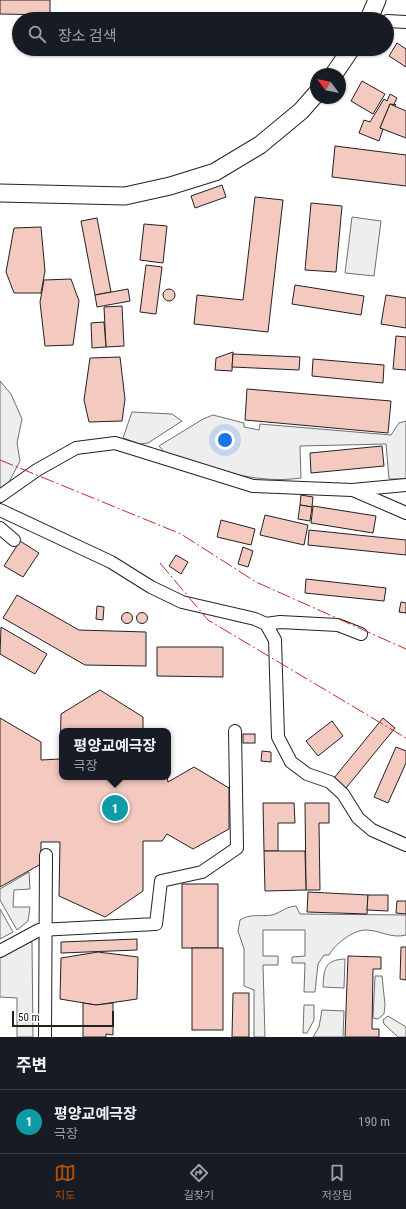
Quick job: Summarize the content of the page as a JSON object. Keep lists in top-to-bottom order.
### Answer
{
  "scale_bar": "50 m",
  "north": "top left",
  "page": {
    "search": "장소 검색",
    "popup": ["평양교예극장", "극장"],
    "pins": "1",
    "scale": "50 m",
    "heading": "주변",
    "list": [
      {
        "mark": "1",
        "name": "평양교예극장",
        "note": "극장",
        "value": "190 m"
      }
    ],
    "nav": ["지도", "길찾기", "저장됨"]
  }
}
